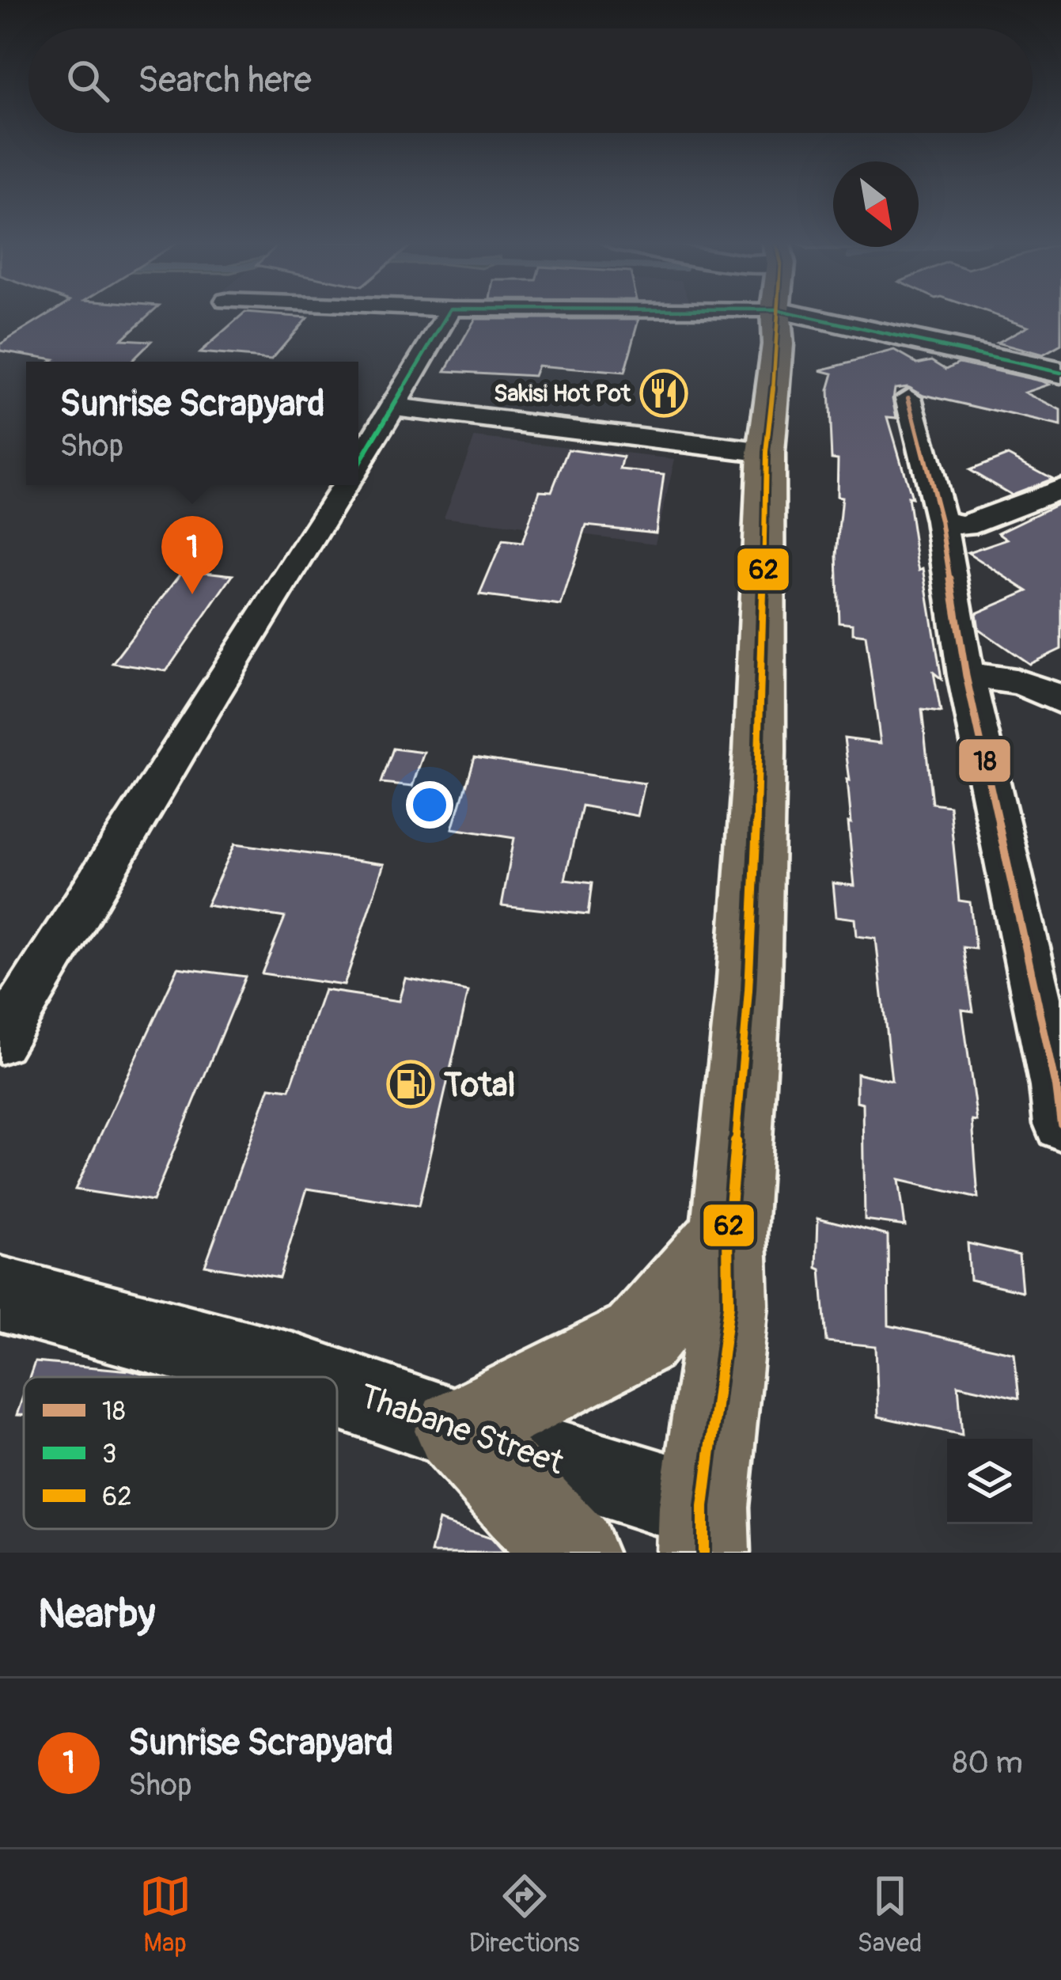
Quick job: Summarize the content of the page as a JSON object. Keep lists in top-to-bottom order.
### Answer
{
  "streets": {
    "street": ["Thabane Street"]
  },
  "places": {
    "restaurant": ["Sakisi Hot Pot"],
    "fuel station": ["Total"]
  },
  "lines": ["transit line 3", "transit line 62", "transit line 18"],
  "legend": ["18", "3", "62"],
  "north": "bottom right",
  "page": {
    "search": "Search here",
    "popup": ["Sunrise Scrapyard", "Shop"],
    "pins": "1",
    "heading": "Nearby",
    "list": [
      {
        "mark": "1",
        "name": "Sunrise Scrapyard",
        "note": "Shop",
        "value": "80 m"
      }
    ],
    "nav": ["Map", "Directions", "Saved"]
  }
}
